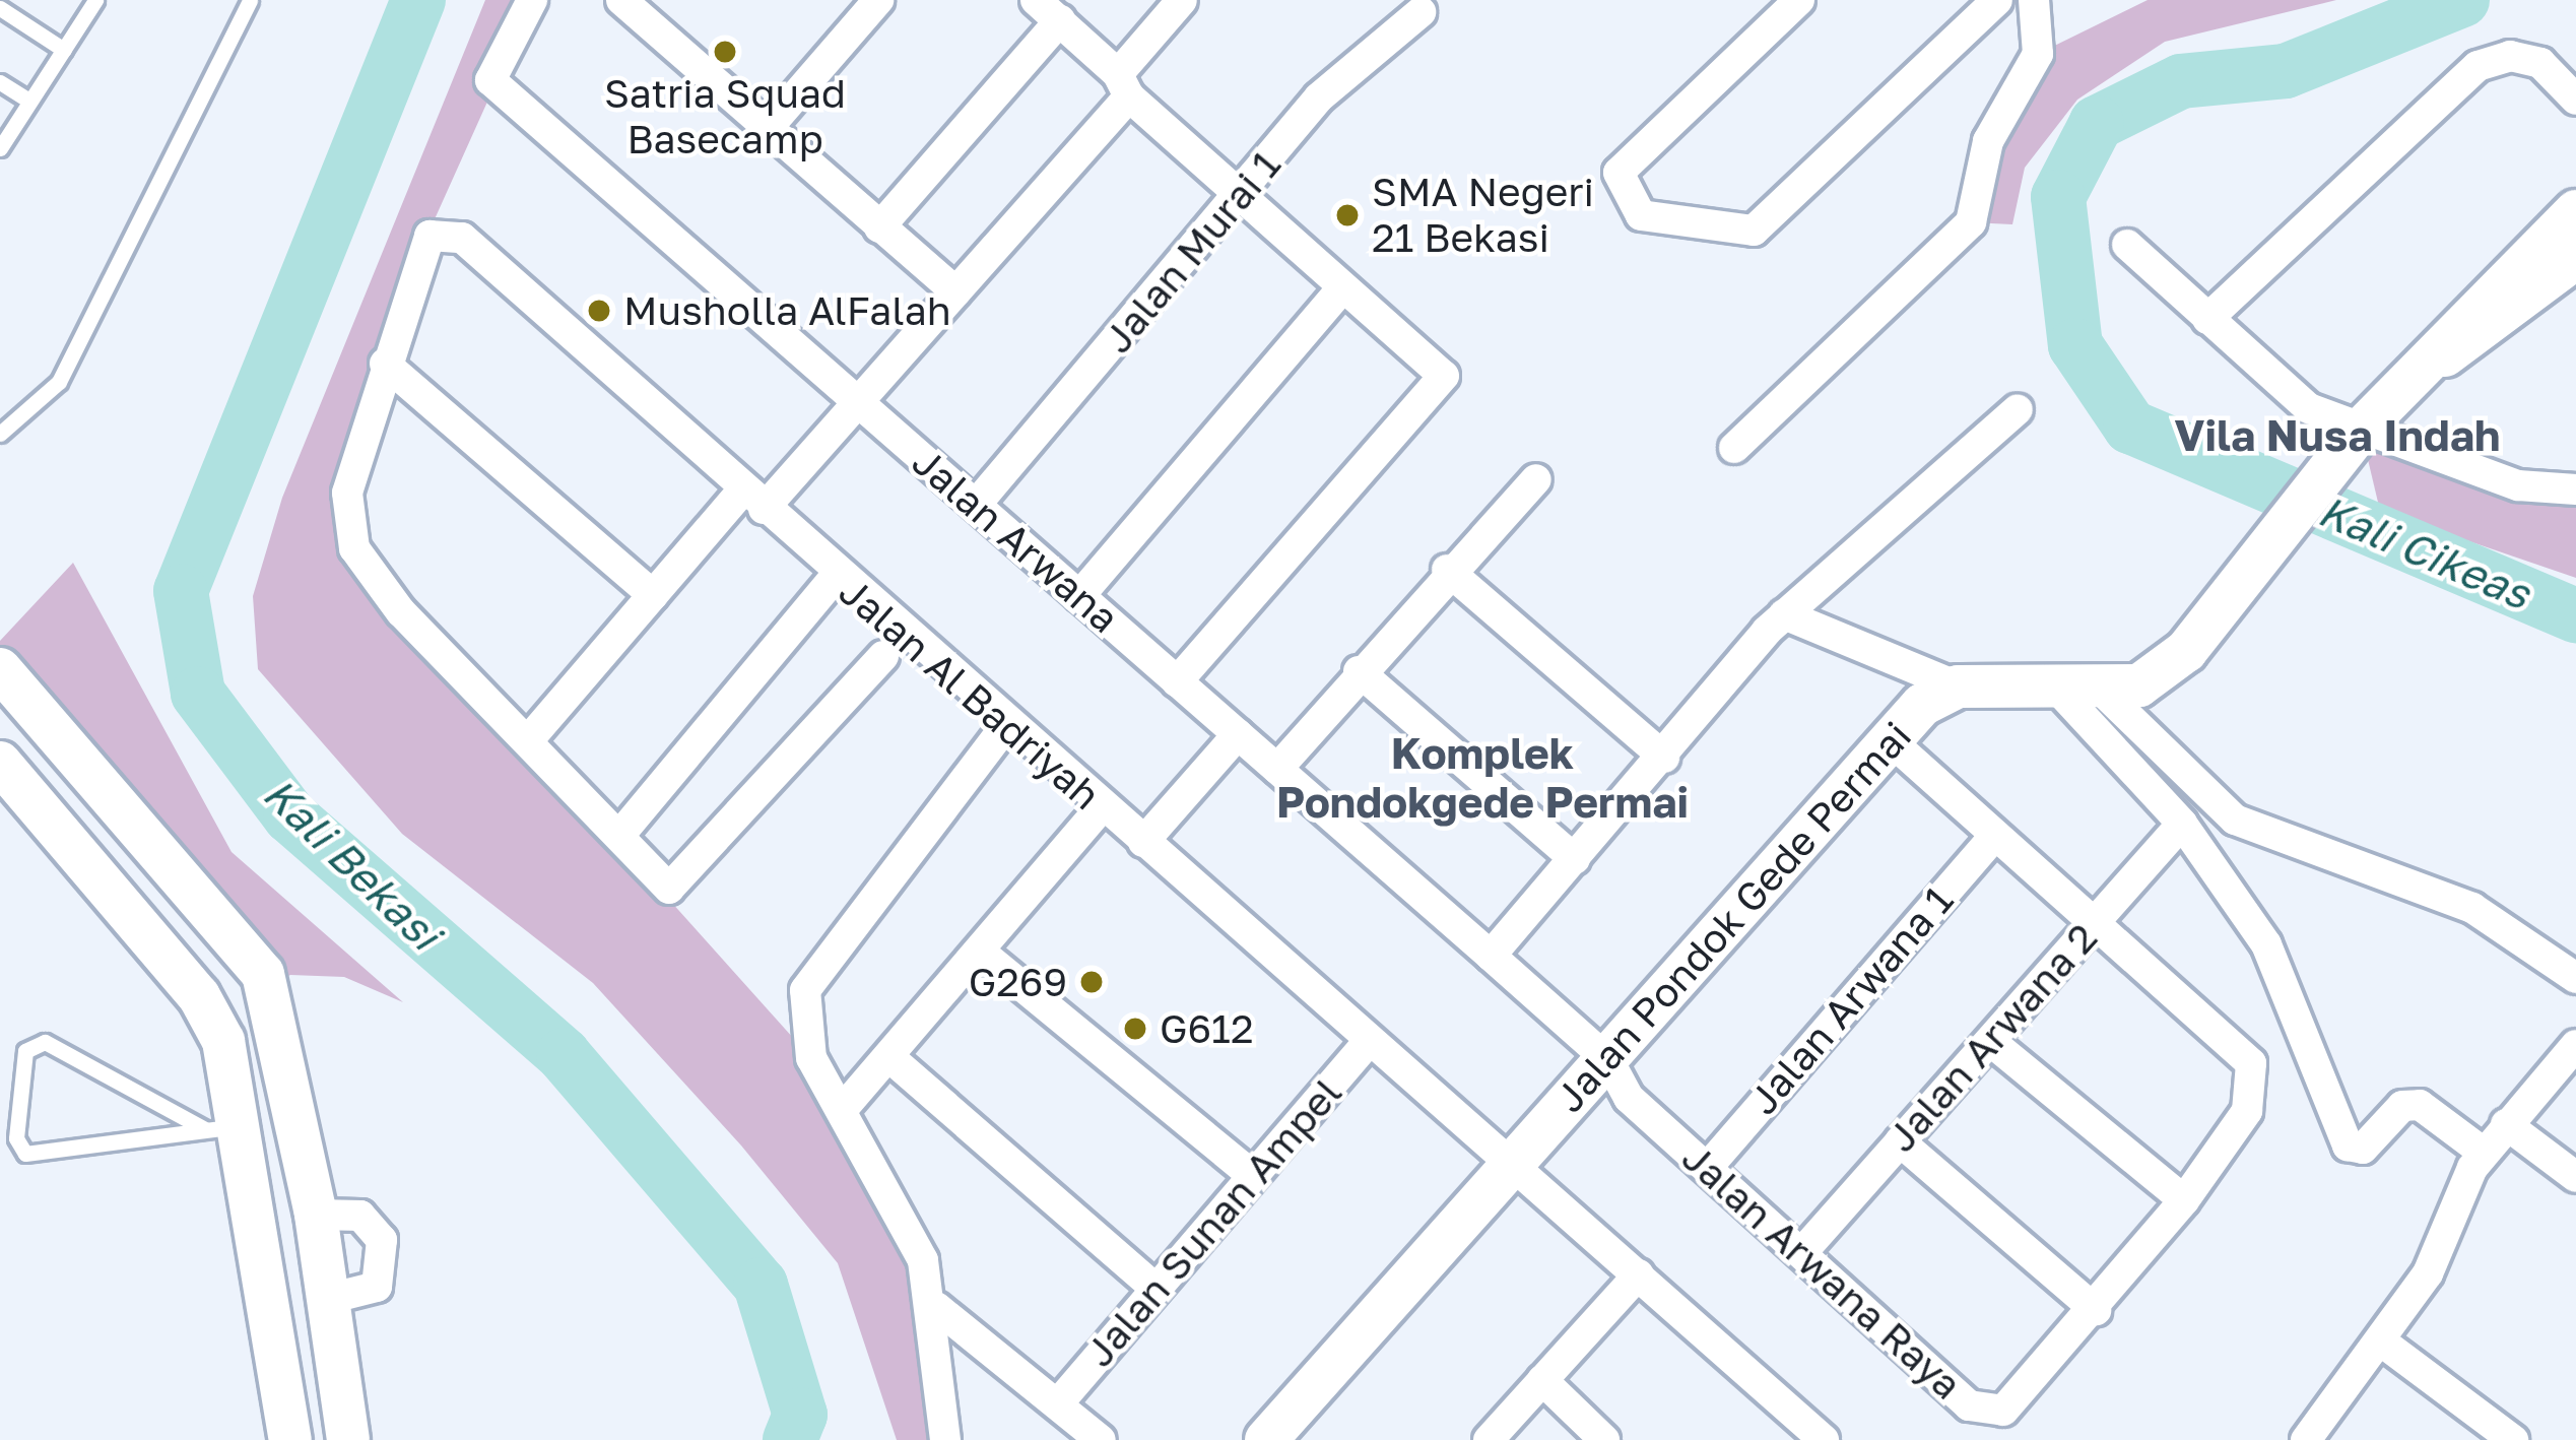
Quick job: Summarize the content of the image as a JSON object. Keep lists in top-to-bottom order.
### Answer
{
  "streets": {
    "street": [
      "Jalan Murai 1",
      "Jalan Arwana",
      "Jalan Al Badriyah",
      "Jalan Pondok Gede Permai",
      "Jalan Arwana 1",
      "Jalan Arwana 2",
      "Jalan Sunan Ampel",
      "Jalan Arwana Raya"
    ]
  },
  "crossings": [
    ["Jalan Murai 1", "Jalan Arwana"],
    ["Jalan Arwana", "Jalan Pondok Gede Permai"],
    ["Jalan Arwana", "Jalan Arwana Raya"],
    ["Jalan Al Badriyah", "Jalan Pondok Gede Permai"],
    ["Jalan Al Badriyah", "Jalan Sunan Ampel"],
    ["Jalan Pondok Gede Permai", "Jalan Arwana Raya"],
    ["Jalan Arwana 1", "Jalan Arwana Raya"],
    ["Jalan Arwana 2", "Jalan Arwana Raya"]
  ],
  "districts": ["Vila Nusa Indah", "Komplek Pondokgede Permai"],
  "water": ["Kali Cikeas", "Kali Bekasi"],
  "places": [
    "Satria Squad Basecamp",
    "SMA Negeri 21 Bekasi",
    "Musholla AlFalah",
    "G269",
    "G612"
  ]
}
